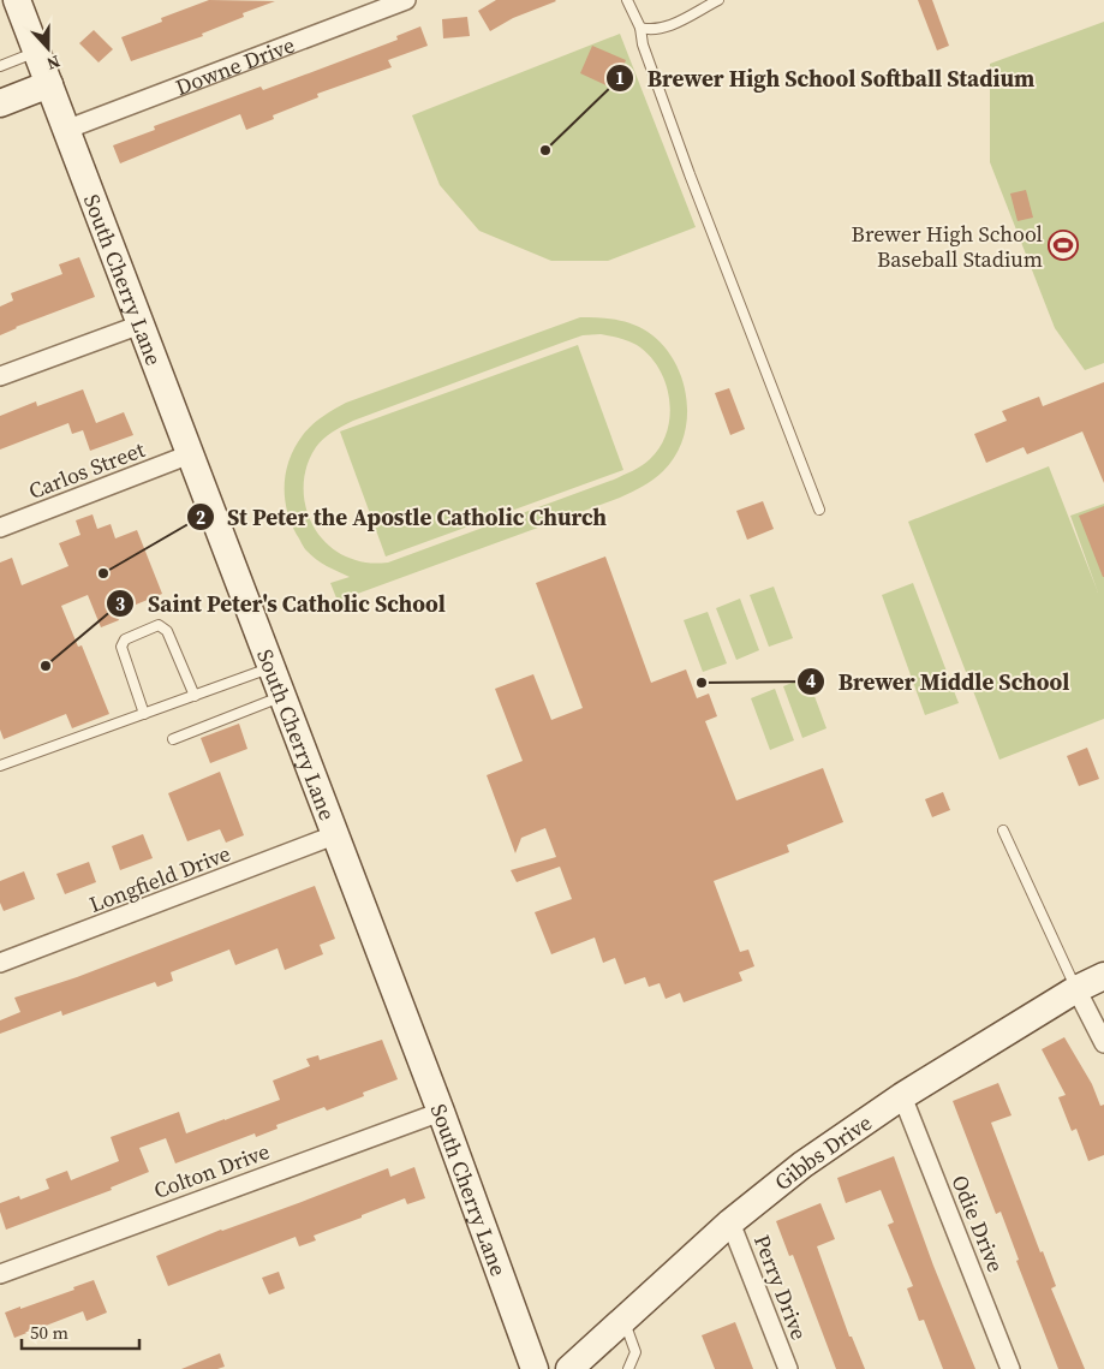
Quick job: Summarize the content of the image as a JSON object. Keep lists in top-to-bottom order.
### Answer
{
  "streets": {
    "street": [
      "Downe Drive",
      "South Cherry Lane",
      "Carlos Street",
      "Longfield Drive",
      "Gibbs Drive",
      "Colton Drive",
      "Odie Drive",
      "Perry Drive"
    ]
  },
  "crossings": [
    ["Downe Drive", "South Cherry Lane"],
    ["South Cherry Lane", "Carlos Street"],
    ["South Cherry Lane", "Longfield Drive"],
    ["South Cherry Lane", "Colton Drive"],
    ["Gibbs Drive", "Odie Drive"],
    ["Gibbs Drive", "Perry Drive"]
  ],
  "places": {
    "other": [
      "Brewer High School Softball Stadium",
      "St Peter the Apostle Catholic Church",
      "Saint Peter's Catholic School",
      "Brewer Middle School"
    ],
    "sports": ["Brewer High School Baseball Stadium"]
  },
  "scale_bar": "50 m",
  "north": "bottom"
}
